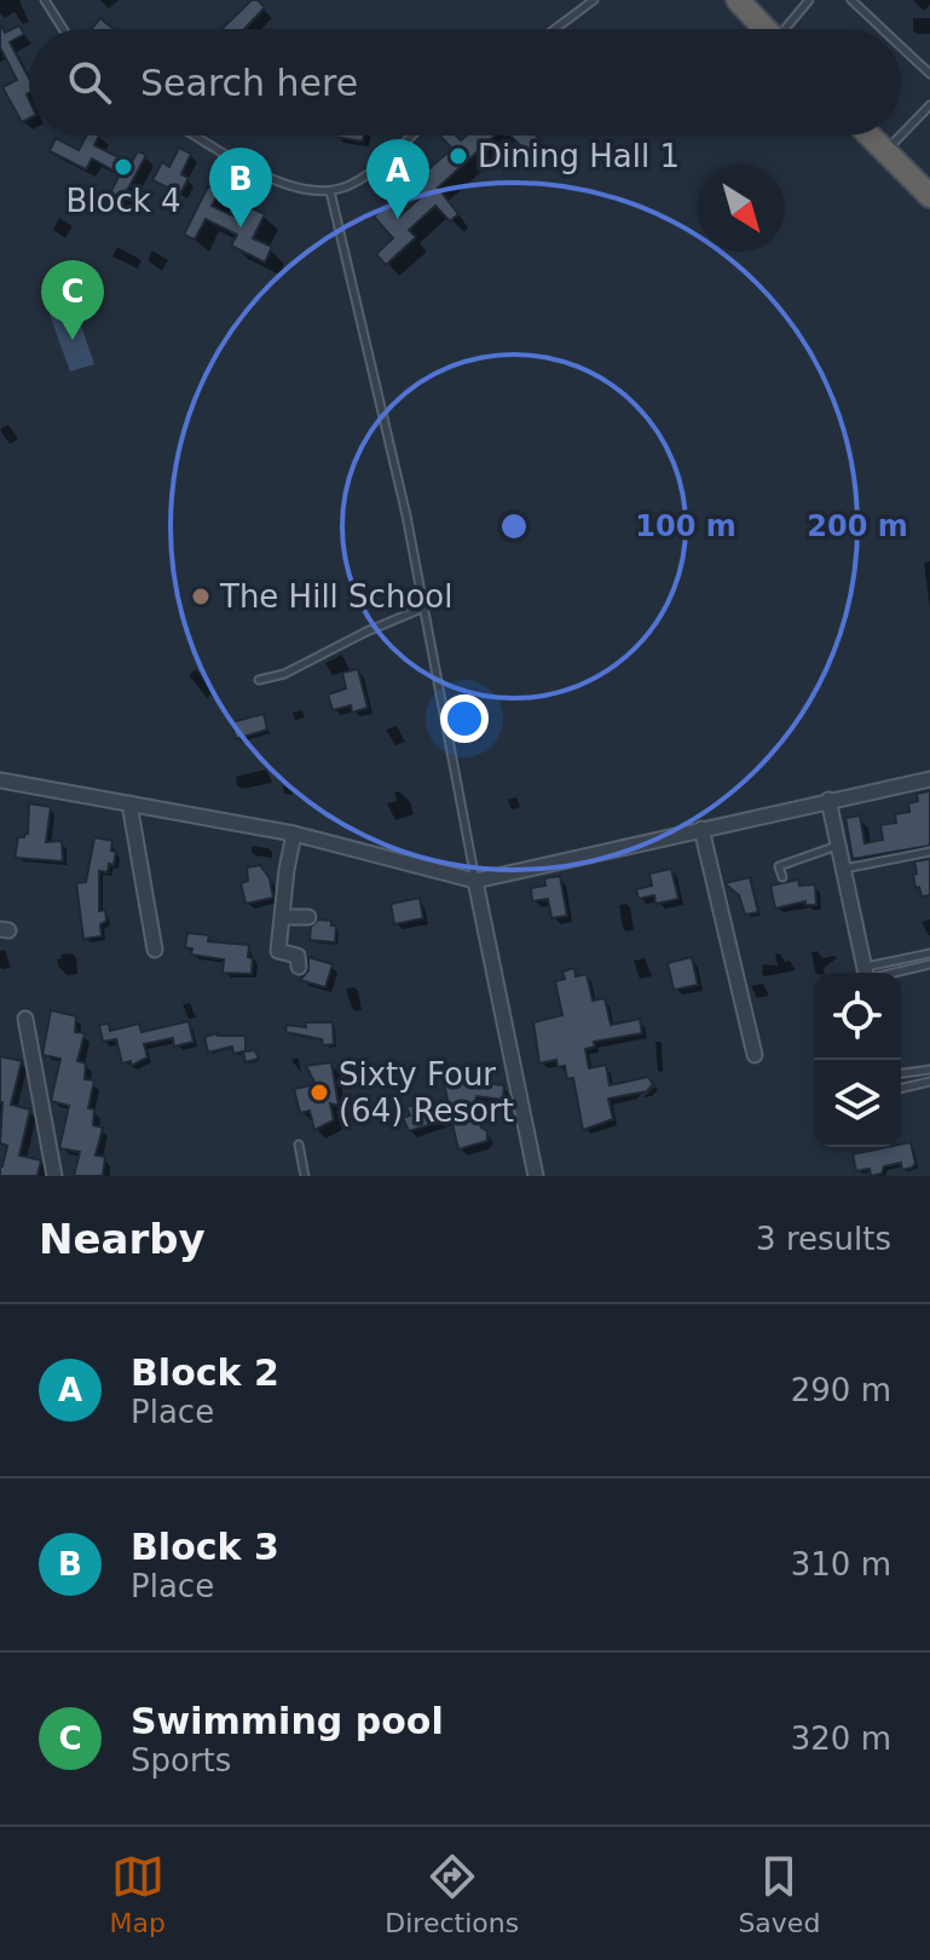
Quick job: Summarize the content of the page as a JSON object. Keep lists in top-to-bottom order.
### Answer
{
  "places": [
    "Dining Hall 1",
    "Block 4",
    "The Hill School",
    "Sixty Four (64) Resort"
  ],
  "north": "bottom right",
  "page": {
    "search": "Search here",
    "pins": ["A", "B", "C"],
    "heading": ["Nearby", "3 results"],
    "list": [
      {
        "mark": "A",
        "name": "Block 2",
        "note": "Place",
        "value": "290 m"
      },
      {
        "mark": "B",
        "name": "Block 3",
        "note": "Place",
        "value": "310 m"
      },
      {
        "mark": "C",
        "name": "Swimming pool",
        "note": "Sports",
        "value": "320 m"
      }
    ],
    "nav": ["Map", "Directions", "Saved"]
  },
  "rings": ["100 m", "200 m"]
}
